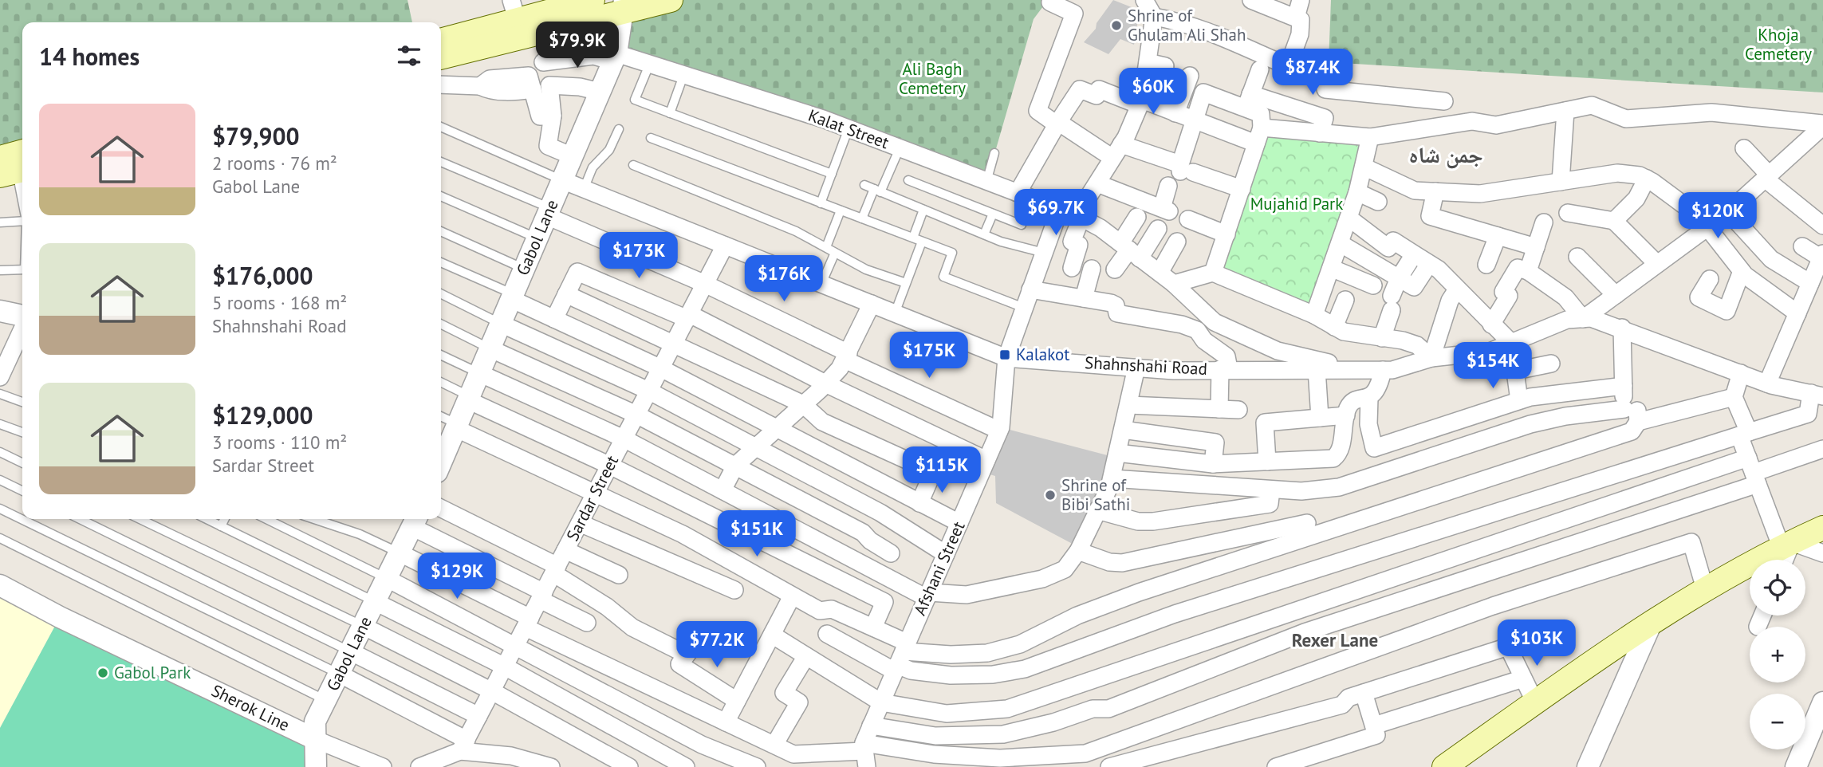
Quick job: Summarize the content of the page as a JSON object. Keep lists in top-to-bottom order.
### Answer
{
  "streets": {
    "street": [
      "Kalat Street",
      "Gabol Lane",
      "Shahnshahi Road",
      "Sardar Street",
      "Afshani Street",
      "Sherok Line"
    ]
  },
  "crossings": [
    ["Kalat Street", "Gabol Lane"],
    ["Kalat Street", "Shahnshahi Road"],
    ["Kalat Street", "Afshani Street"],
    ["Gabol Lane", "Shahnshahi Road"],
    ["Gabol Lane", "Sherok Line"],
    ["Shahnshahi Road", "Sardar Street"],
    ["Shahnshahi Road", "Afshani Street"]
  ],
  "districts": ["جمن شاہ", "Rexer Lane"],
  "parks": ["Khoja Cemetery", "Ali Bagh Cemetery", "Mujahid Park"],
  "places": {
    "other": ["Shrine of Ghulam Ali Shah", "Shrine of Bibi Sathi", "Gabol Park"],
    "transit": ["Kalakot"]
  },
  "page": {
    "price": [
      "$79.9K",
      "$87.4K",
      "$60K",
      "$69.7K",
      "$120K",
      "$173K",
      "$176K",
      "$175K",
      "$154K",
      "$115K",
      "$151K",
      "$129K",
      "$103K",
      "$77.2K"
    ],
    "heading": "14 homes",
    "list": [
      {
        "name": "$79,900",
        "note": "2 rooms · 76 m² · Gabol Lane"
      },
      {
        "name": "$176,000",
        "note": "5 rooms · 168 m² · Shahnshahi Road"
      },
      {
        "name": "$129,000",
        "note": "3 rooms · 110 m² · Sardar Street"
      }
    ],
    "map_buttons": ["+", "−"]
  }
}
